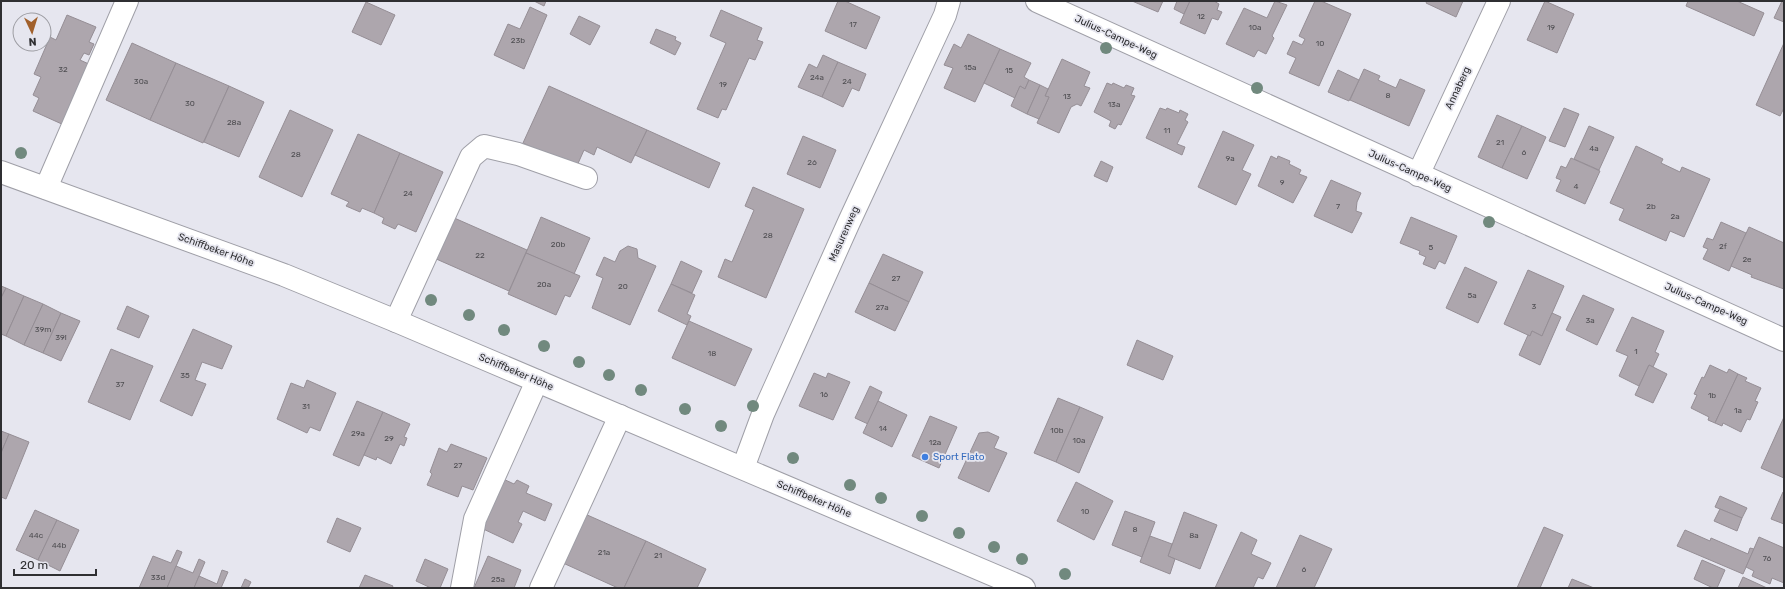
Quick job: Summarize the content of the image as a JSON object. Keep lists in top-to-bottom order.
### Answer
{
  "streets": {
    "street": [
      "Julius-Campe-Weg",
      "Annaberg",
      "Masurenweg",
      "Schiffbeker Höhe"
    ]
  },
  "crossings": [
    ["Julius-Campe-Weg", "Annaberg"],
    ["Masurenweg", "Schiffbeker Höhe"]
  ],
  "places": ["Sport Flato"],
  "house_numbers": [
    "12",
    "17",
    "10a",
    "19",
    "23b",
    "10",
    "15a",
    "32",
    "15",
    "24a",
    "30a",
    "24",
    "19",
    "8",
    "13",
    "30",
    "13a",
    "28a",
    "11",
    "21",
    "4a",
    "6",
    "28",
    "9a",
    "26",
    "9",
    "4",
    "24",
    "7",
    "2b",
    "2a",
    "28",
    "20b",
    "2f",
    "5",
    "22",
    "2e",
    "27",
    "20a",
    "20",
    "5a",
    "3",
    "27a",
    "3a",
    "39m",
    "39l",
    "1",
    "18",
    "35",
    "37",
    "16",
    "1b",
    "31",
    "1a",
    "14",
    "10b",
    "29a",
    "29",
    "10a",
    "12a",
    "27",
    "10",
    "8",
    "44c",
    "8a",
    "44b",
    "21a",
    "21",
    "76",
    "6",
    "33d",
    "25a"
  ],
  "scale_bar": "20 m",
  "north": "bottom"
}
